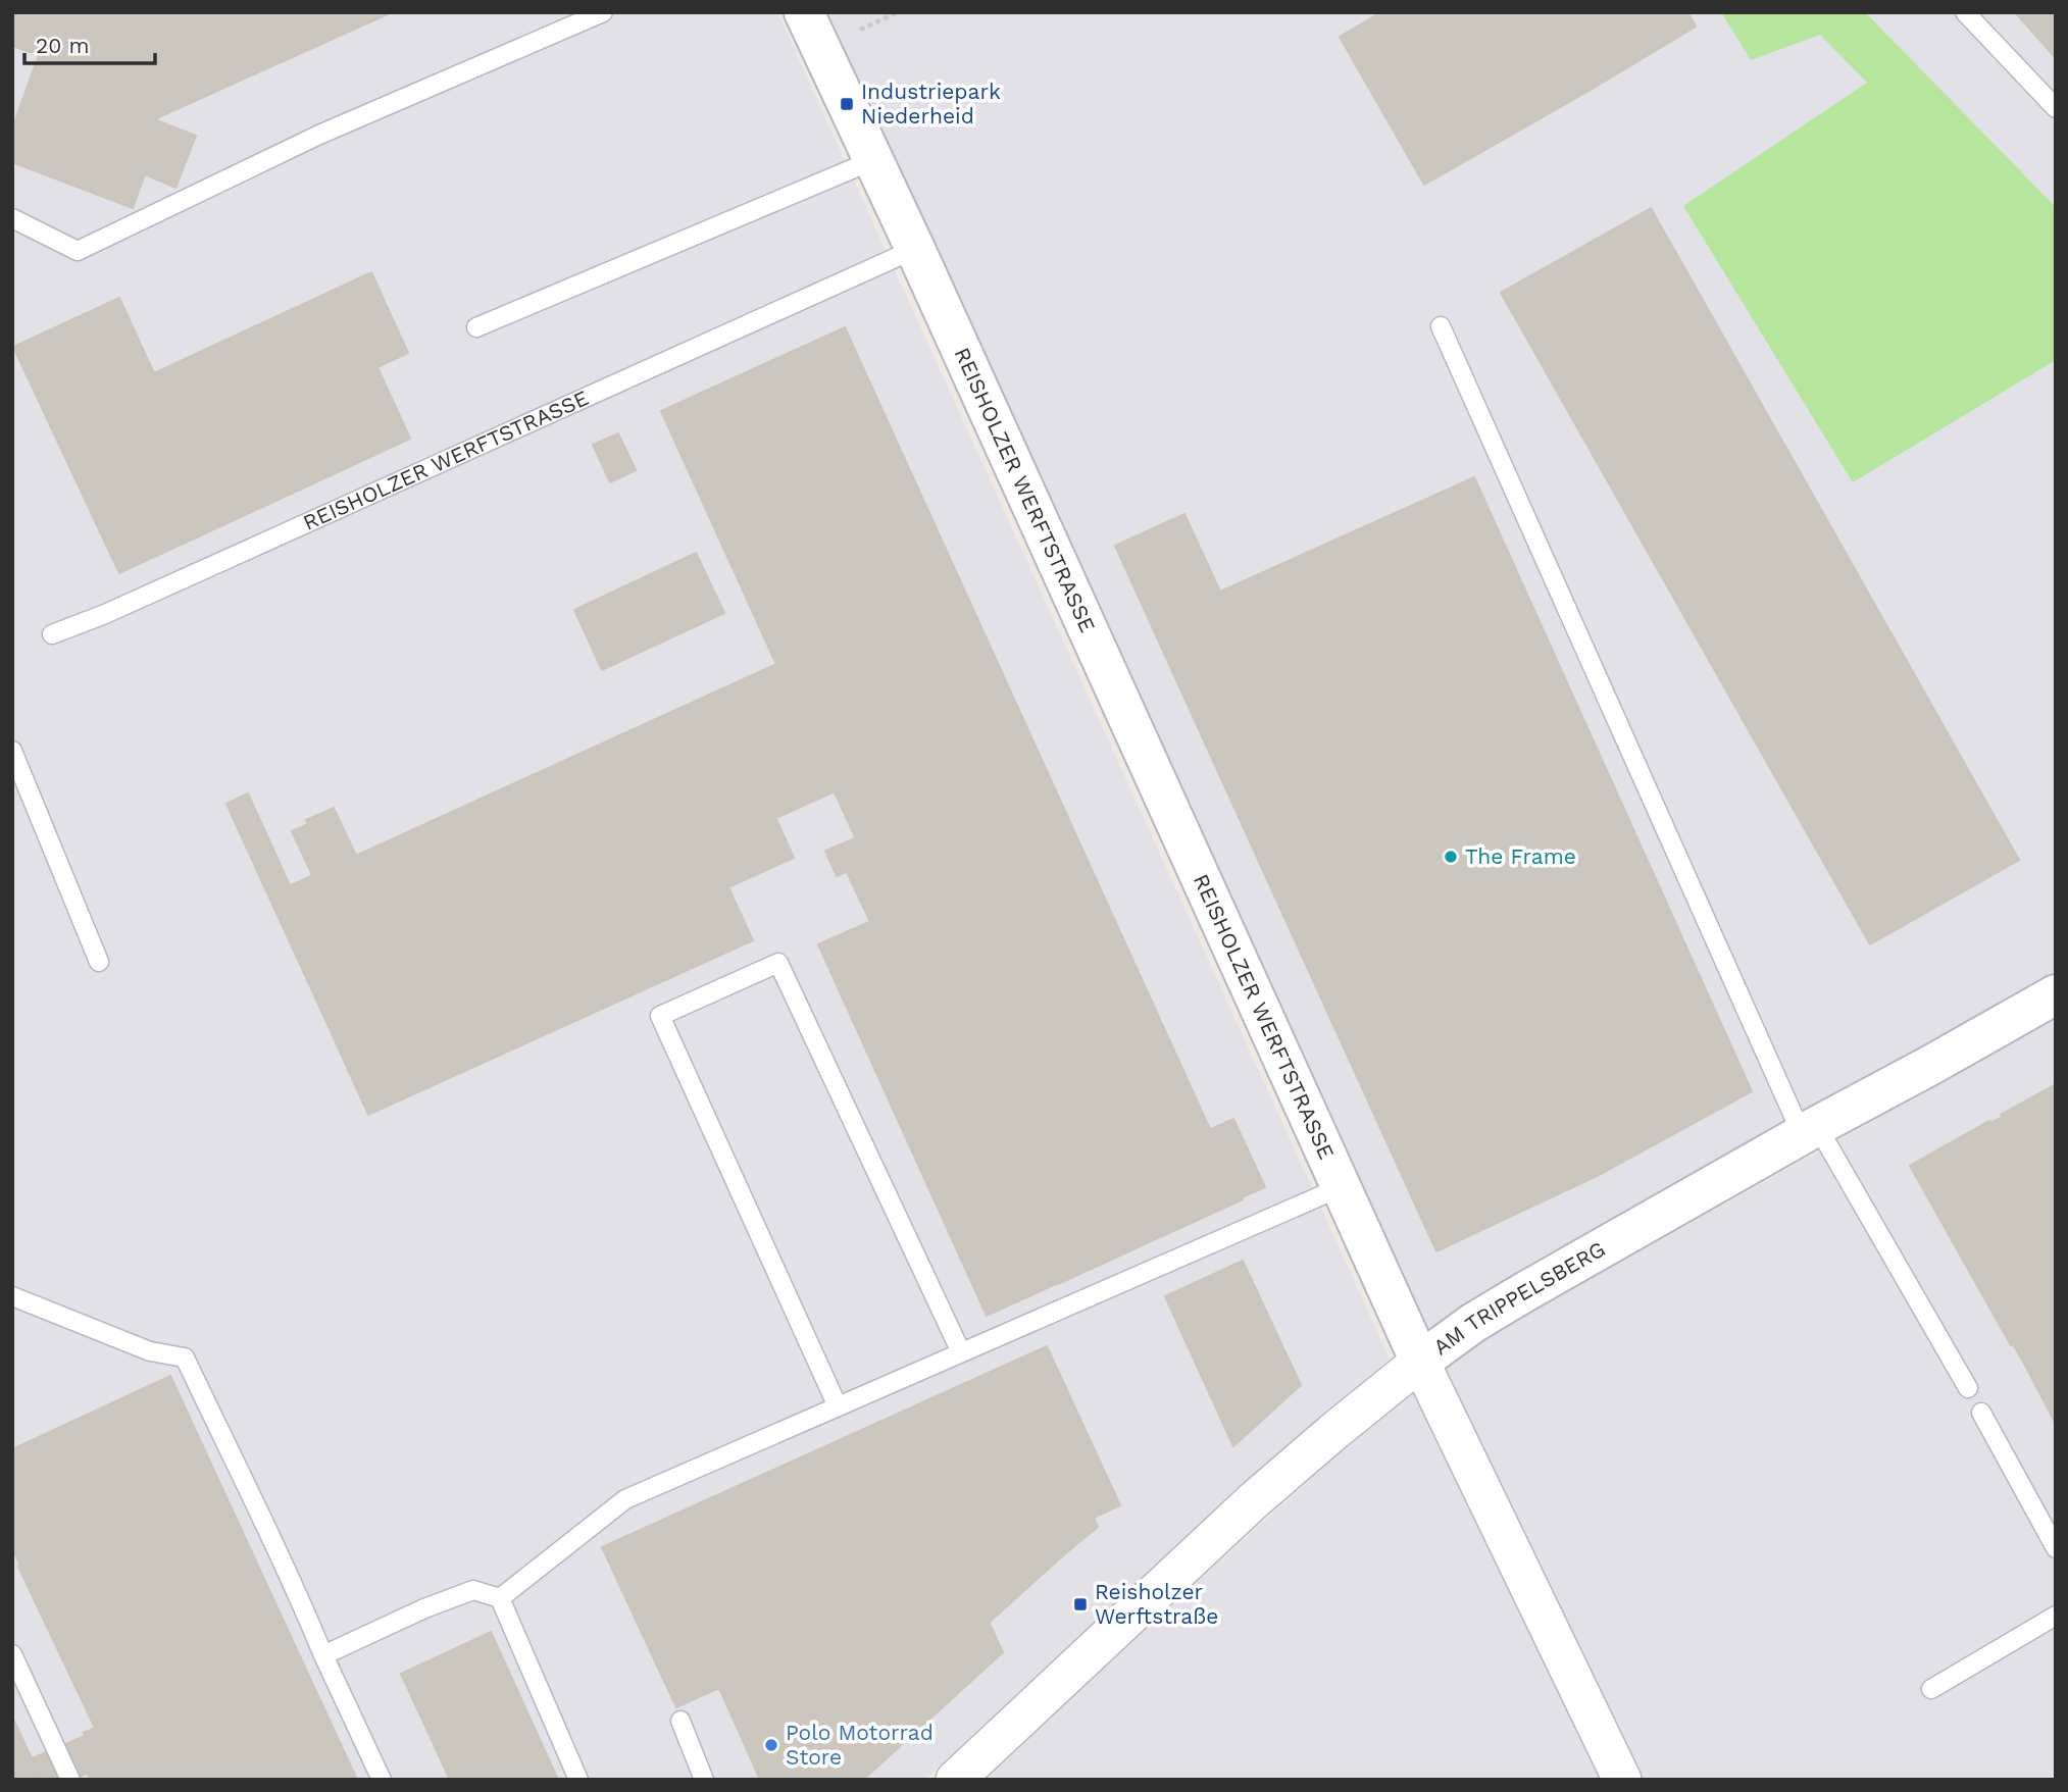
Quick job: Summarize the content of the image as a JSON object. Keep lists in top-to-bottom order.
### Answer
{
  "streets": {
    "street": ["REISHOLZER WERFTSTRASSE", "AM TRIPPELSBERG"]
  },
  "crossings": [
    ["REISHOLZER WERFTSTRASSE", "AM TRIPPELSBERG"]
  ],
  "places": {
    "transit": ["Industriepark Niederheid", "Reisholzer Werftstraße"],
    "other": ["The Frame", "Polo Motorrad Store"]
  },
  "scale_bar": "20 m"
}
